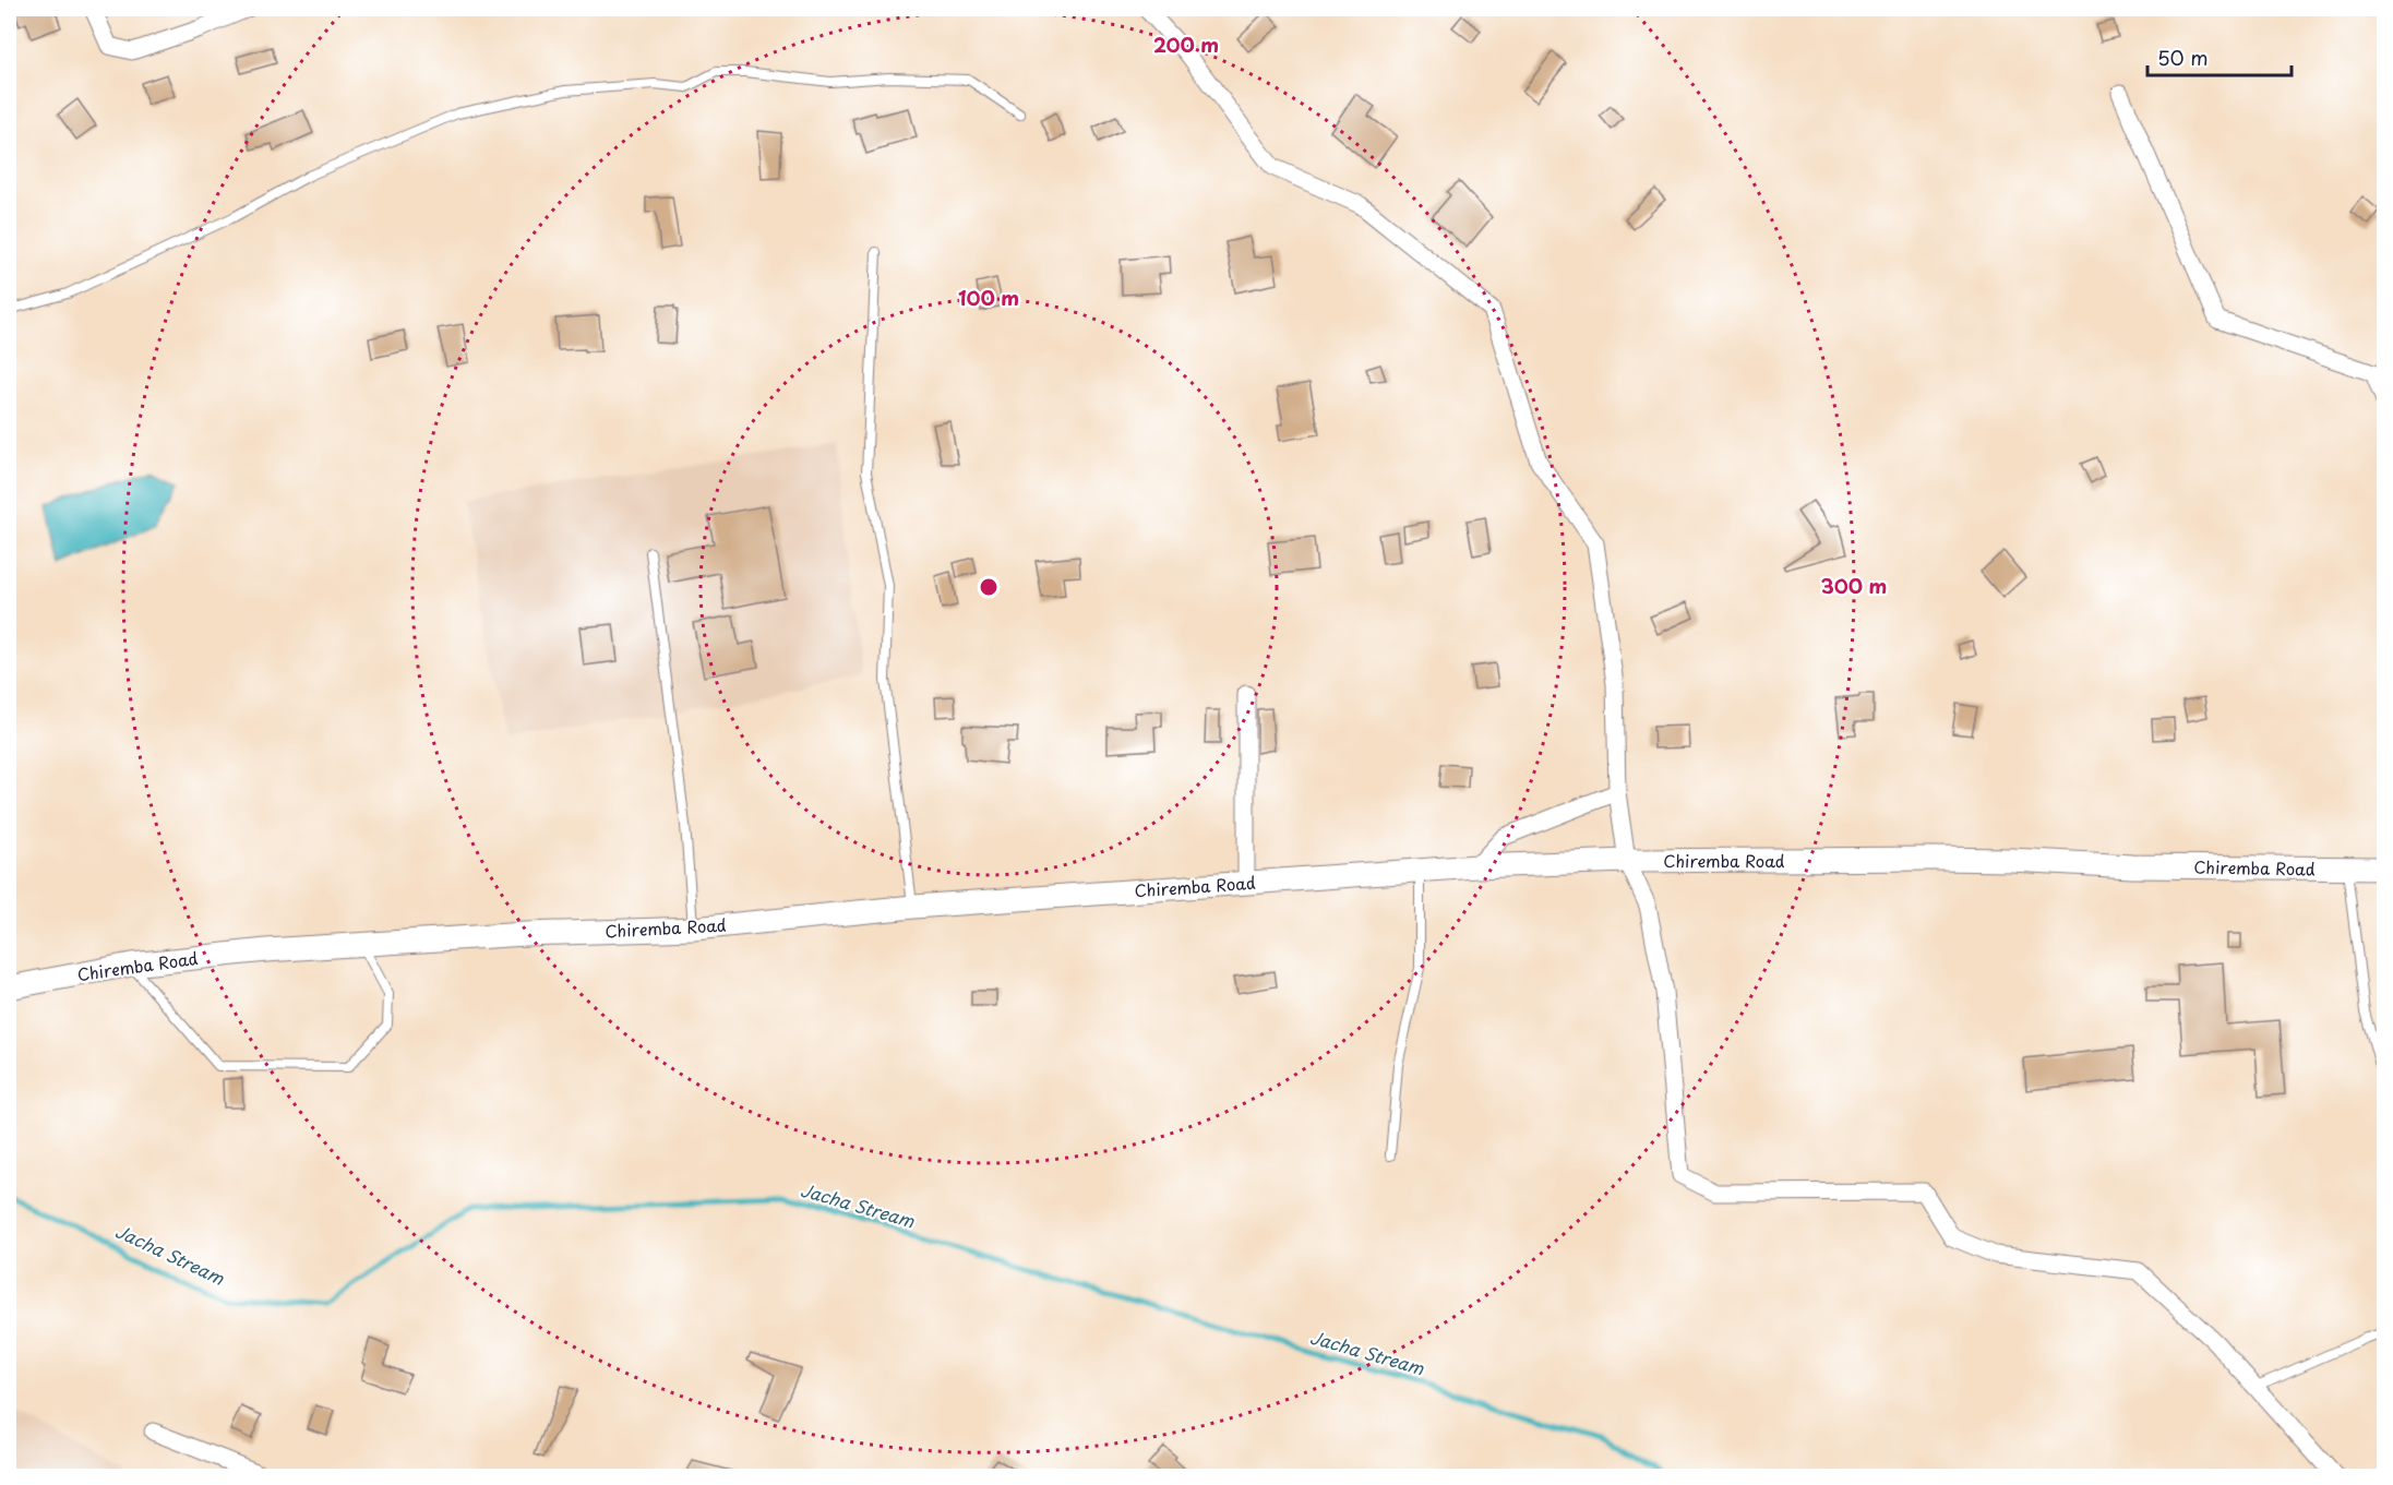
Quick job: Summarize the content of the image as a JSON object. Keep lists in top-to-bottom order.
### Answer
{
  "streets": {
    "main road": ["Chiremba Road"]
  },
  "water": ["Jacha Stream"],
  "scale_bar": "50 m",
  "rings": ["200 m", "100 m", "300 m"]
}
